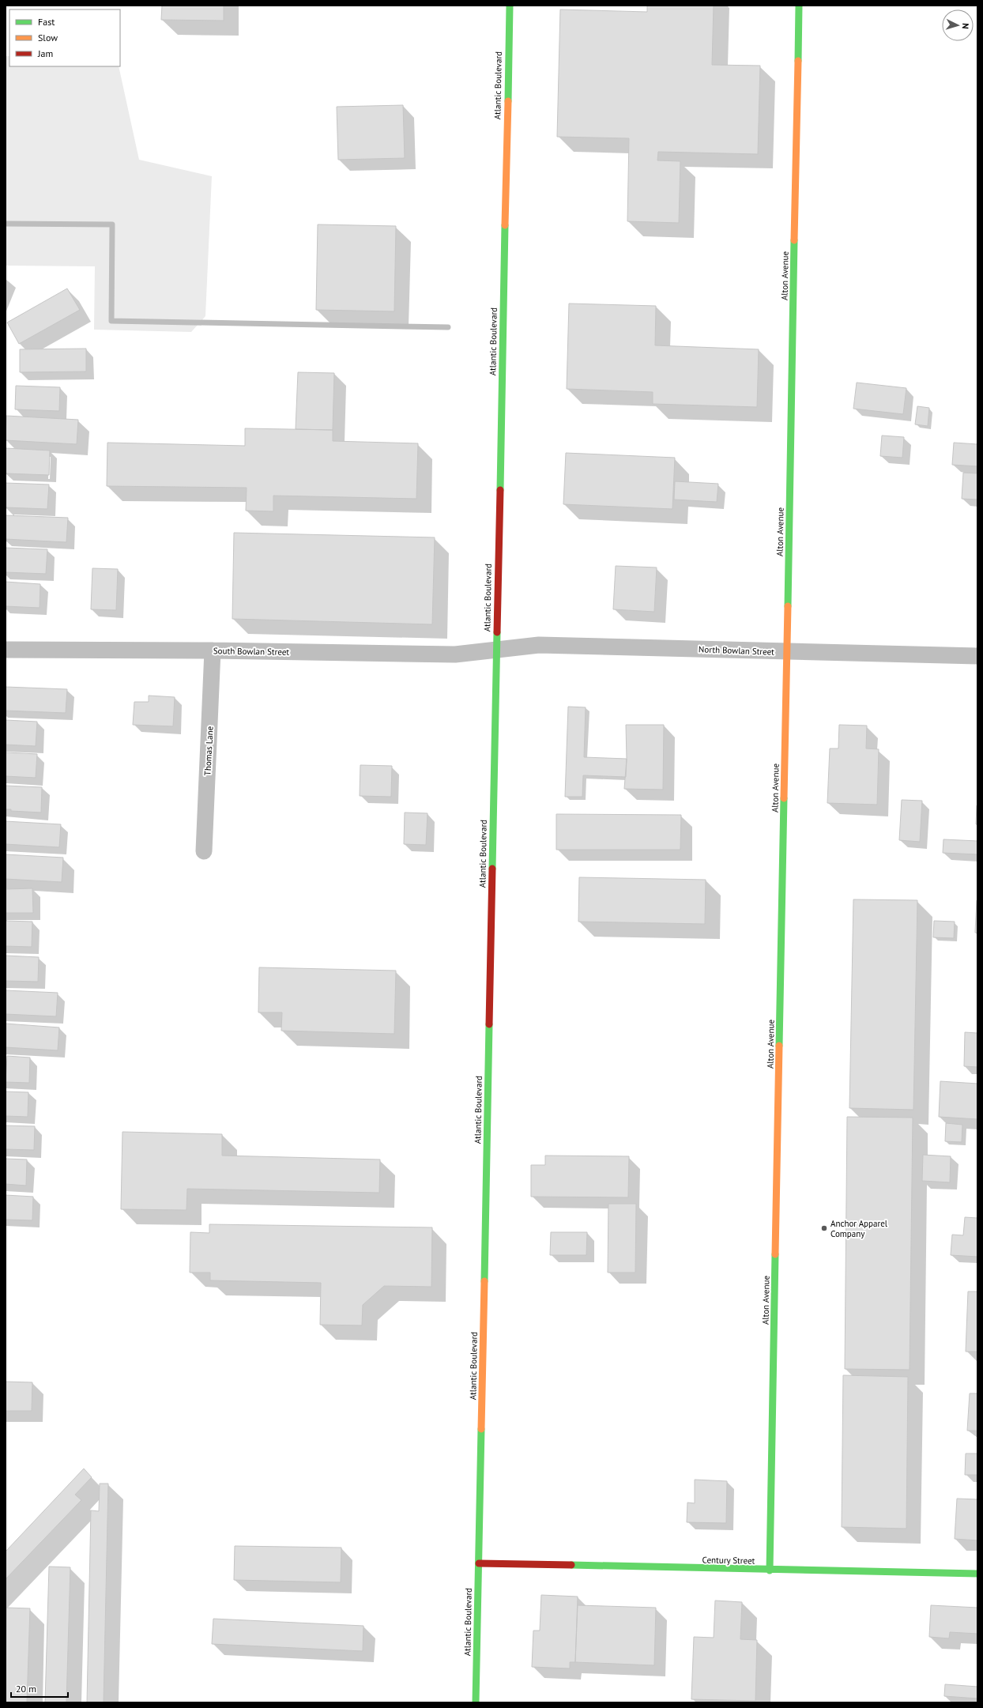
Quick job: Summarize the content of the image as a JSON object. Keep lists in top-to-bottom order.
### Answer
{
  "streets": {
    "street": [
      "Atlantic Boulevard",
      "Alton Avenue",
      "North Bowlan Street",
      "South Bowlan Street",
      "Thomas Lane",
      "Century Street"
    ]
  },
  "crossings": [
    ["Atlantic Boulevard", "North Bowlan Street"],
    ["Atlantic Boulevard", "South Bowlan Street"],
    ["Atlantic Boulevard", "Century Street"],
    ["Alton Avenue", "North Bowlan Street"],
    ["Alton Avenue", "Century Street"],
    ["North Bowlan Street", "South Bowlan Street"],
    ["South Bowlan Street", "Thomas Lane"]
  ],
  "places": ["Anchor Apparel Company"],
  "legend": ["Fast", "Slow", "Jam"],
  "scale_bar": "20 m",
  "north": "right"
}
